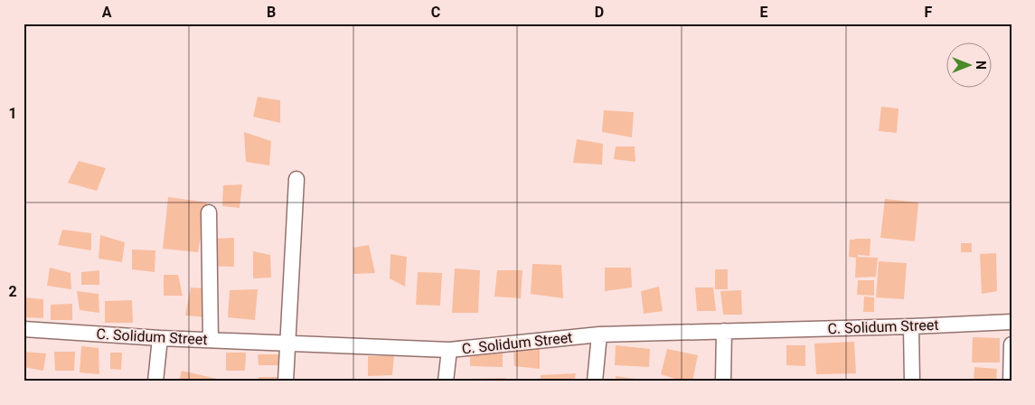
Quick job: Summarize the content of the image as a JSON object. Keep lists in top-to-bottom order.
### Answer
{
  "streets": {
    "street": ["C. Solidum Street"]
  },
  "north": "right",
  "grid": {
    "columns": [
      "A",
      "B",
      "C",
      "D",
      "E",
      "F"
    ],
    "rows": ["1", "2"]
  }
}
